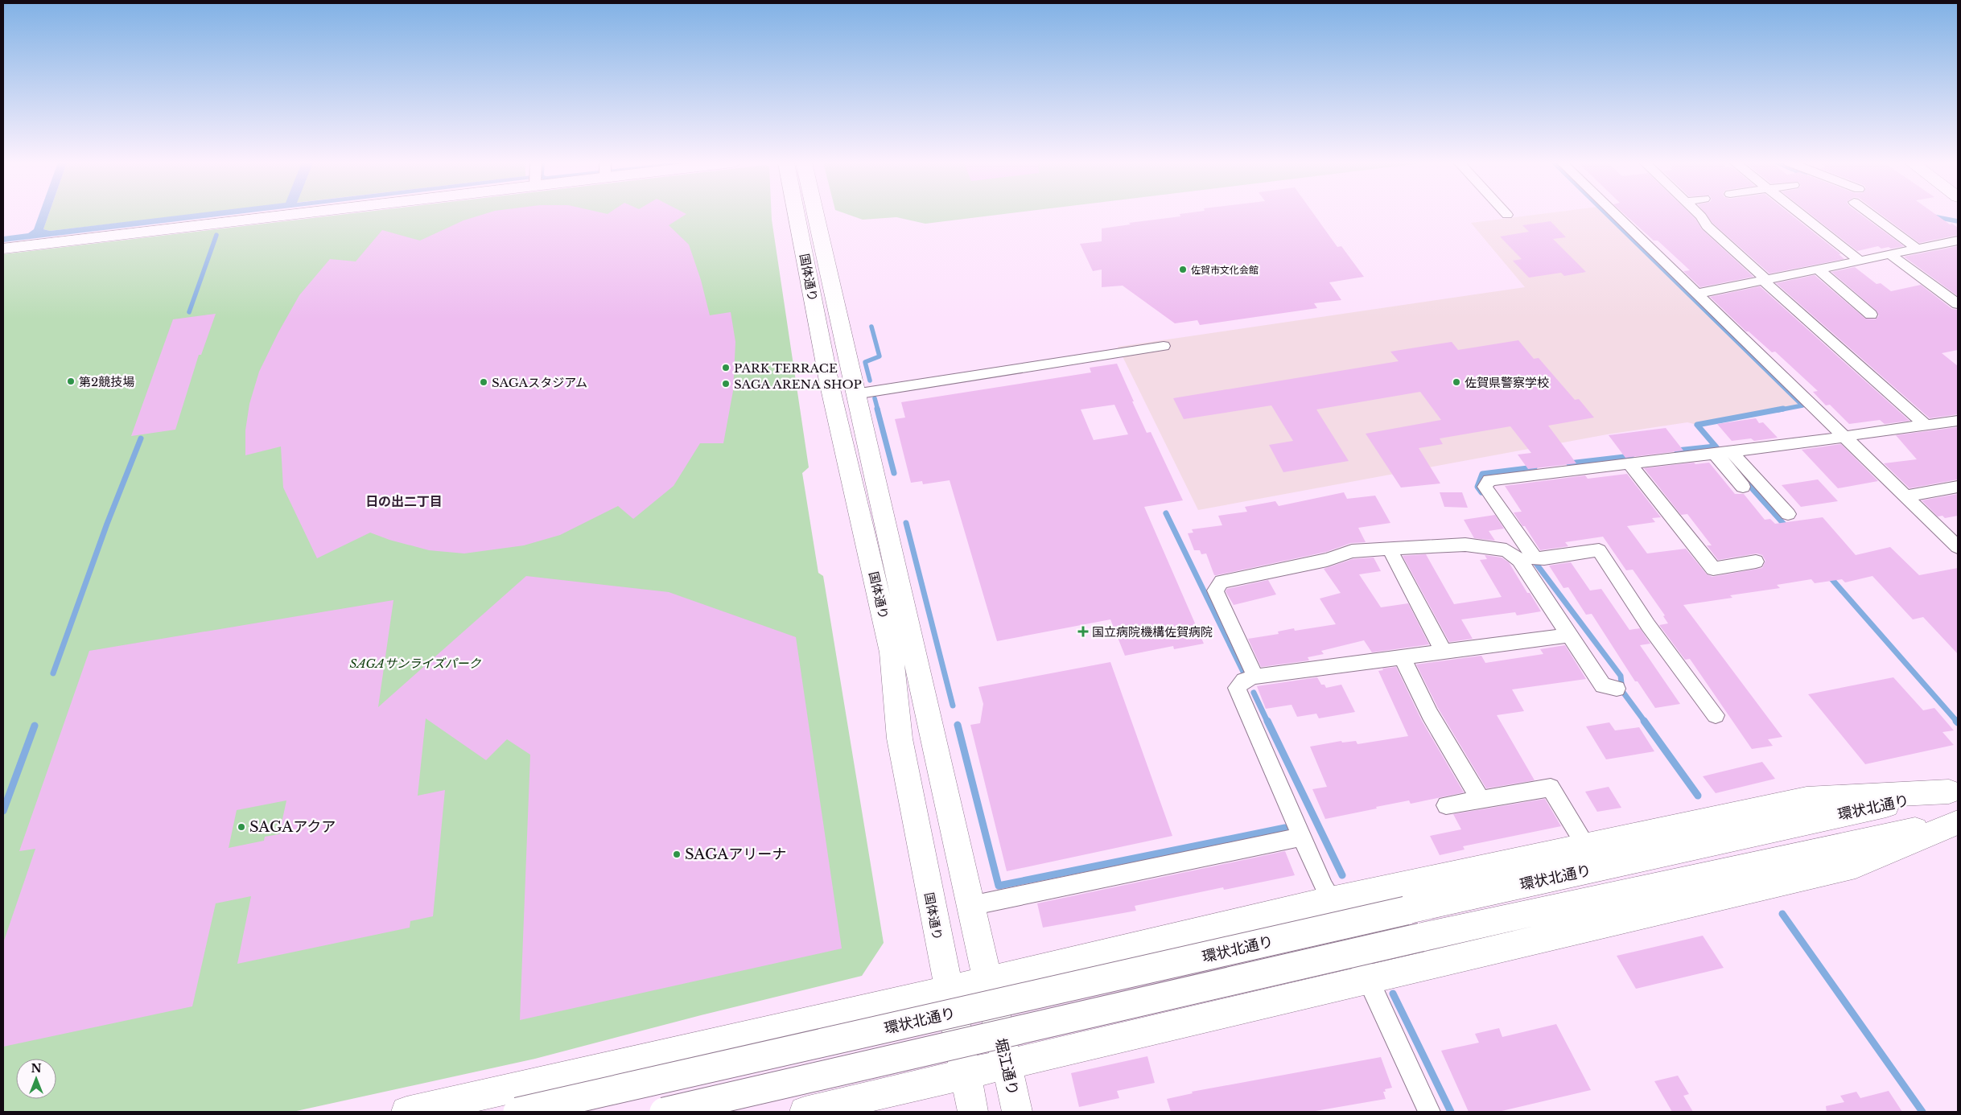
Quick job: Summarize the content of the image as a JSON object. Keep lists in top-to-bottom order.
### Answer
{
  "streets": {
    "main road": ["国体通り", "環状北通り", "堀江通り"]
  },
  "crossings": [
    ["国体通り", "堀江通り"]
  ],
  "districts": ["日の出二丁目"],
  "parks": ["SAGAサンライズパーク"],
  "places": {
    "other": [
      "佐賀市文化会館",
      "PARK TERRACE",
      "第2競技場",
      "SAGAスタジアム",
      "佐賀県警察学校",
      "SAGA ARENA SHOP",
      "SAGAアクア",
      "SAGAアリーナ"
    ],
    "health": ["国立病院機構佐賀病院"]
  },
  "north": "top"
}
